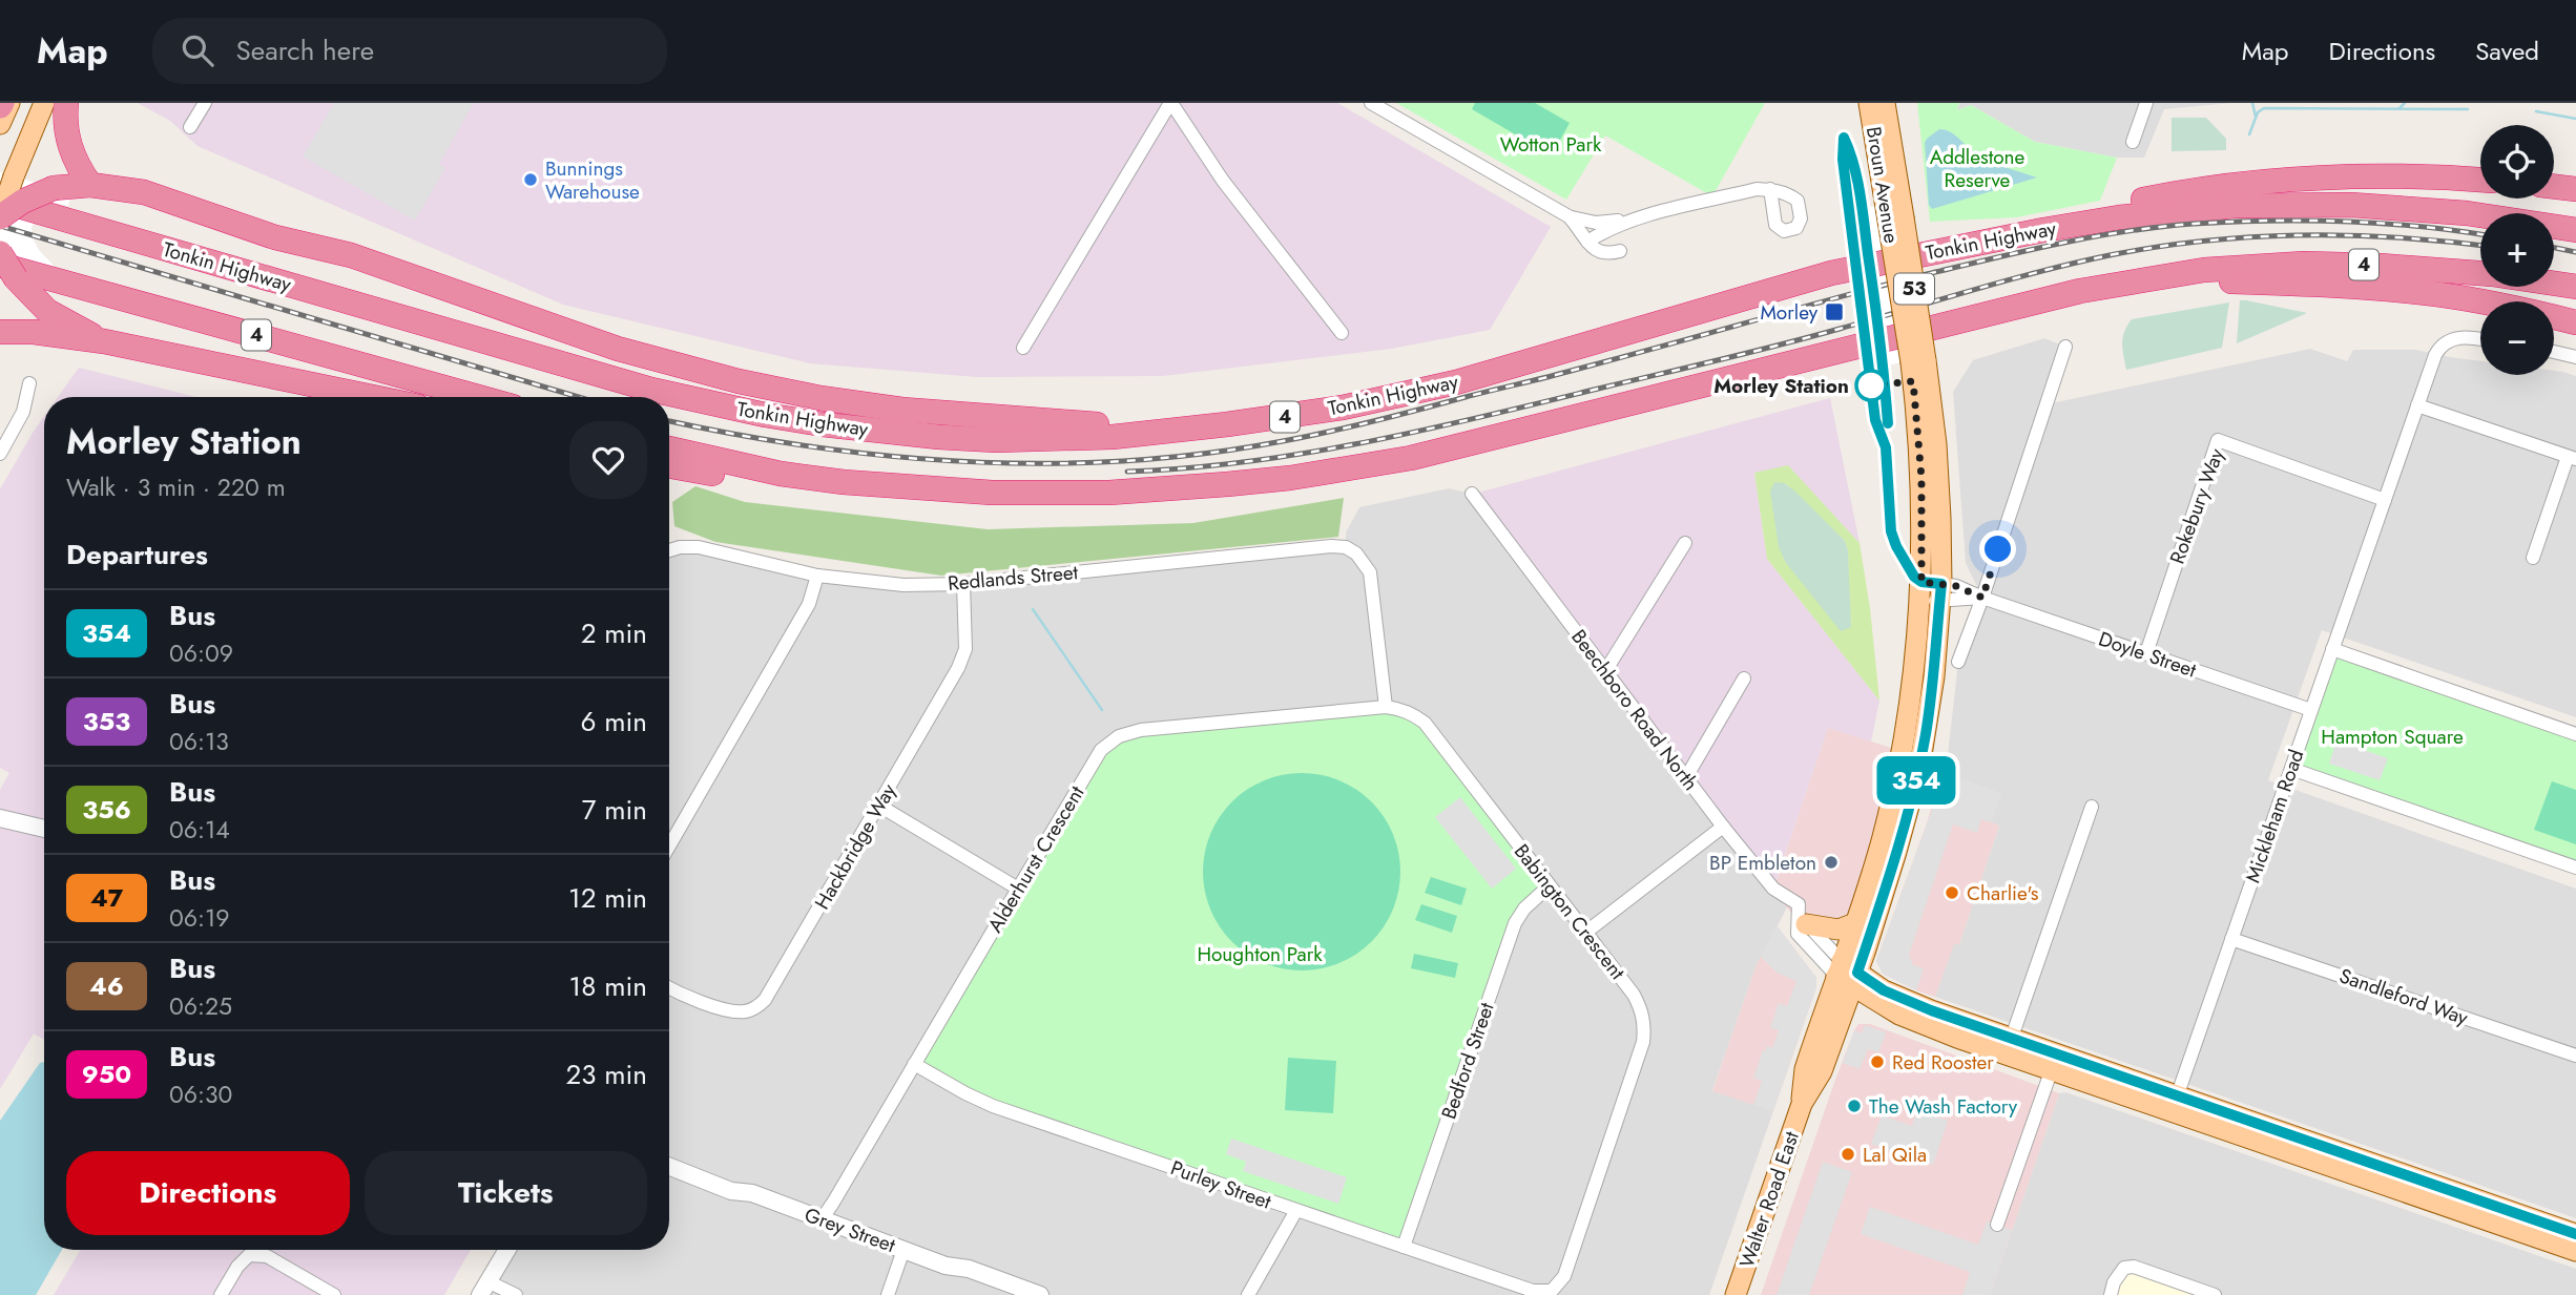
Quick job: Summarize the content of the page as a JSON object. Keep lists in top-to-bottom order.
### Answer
{
  "streets": {
    "highway": ["Tonkin Highway", "4"],
    "main road": [
      "Broun Avenue",
      "53",
      "Beechboro Road North",
      "Walter Road East"
    ],
    "street": [
      "Rokebury Way",
      "Redlands Street",
      "Doyle Street",
      "Mickleham Road",
      "Hackbridge Way",
      "Alderhurst Crescent",
      "Babington Crescent",
      "Sandleford Way",
      "Bedford Street",
      "Purley Street",
      "Grey Street"
    ]
  },
  "crossings": [
    ["Broun Avenue", "Doyle Street"],
    ["Broun Avenue", "Beechboro Road North"],
    ["Broun Avenue", "Walter Road East"],
    ["Rokebury Way", "Doyle Street"],
    ["Rokebury Way", "Mickleham Road"],
    ["Redlands Street", "Hackbridge Way"],
    ["Redlands Street", "Alderhurst Crescent"],
    ["Redlands Street", "Babington Crescent"],
    ["Doyle Street", "Mickleham Road"],
    ["Beechboro Road North", "Mickleham Road"],
    ["Beechboro Road North", "Walter Road East"],
    ["Mickleham Road", "Sandleford Way"],
    ["Alderhurst Crescent", "Babington Crescent"],
    ["Alderhurst Crescent", "Purley Street"],
    ["Alderhurst Crescent", "Grey Street"],
    ["Babington Crescent", "Bedford Street"],
    ["Babington Crescent", "Purley Street"],
    ["Bedford Street", "Purley Street"]
  ],
  "parks": [
    "Wotton Park",
    "Addlestone Reserve",
    "Hampton Square",
    "Houghton Park"
  ],
  "places": {
    "other": [
      "Bunnings Warehouse",
      "Morley Station",
      "BP Embleton",
      "Charlie's",
      "Red Rooster",
      "The Wash Factory",
      "Lal Qila"
    ],
    "transit": ["Morley"]
  },
  "lines": ["bus line 354"],
  "page": {
    "header": "Map",
    "search": "Search here",
    "nav": ["Map", "Directions", "Saved"],
    "on_map": "354",
    "map_buttons": ["+", "−"],
    "heading": [
      ["Morley Station", "Walk · 3 min · 220 m"],
      "Departures"
    ],
    "list": [
      {
        "mark": "354",
        "name": "Bus",
        "note": "06:09",
        "value": "2 min"
      },
      {
        "mark": "353",
        "name": "Bus",
        "note": "06:13",
        "value": "6 min"
      },
      {
        "mark": "356",
        "name": "Bus",
        "note": "06:14",
        "value": "7 min"
      },
      {
        "mark": "47",
        "name": "Bus",
        "note": "06:19",
        "value": "12 min"
      },
      {
        "mark": "46",
        "name": "Bus",
        "note": "06:25",
        "value": "18 min"
      },
      {
        "mark": "950",
        "name": "Bus",
        "note": "06:30",
        "value": "23 min"
      }
    ],
    "buttons": ["Directions", "Tickets"]
  }
}
